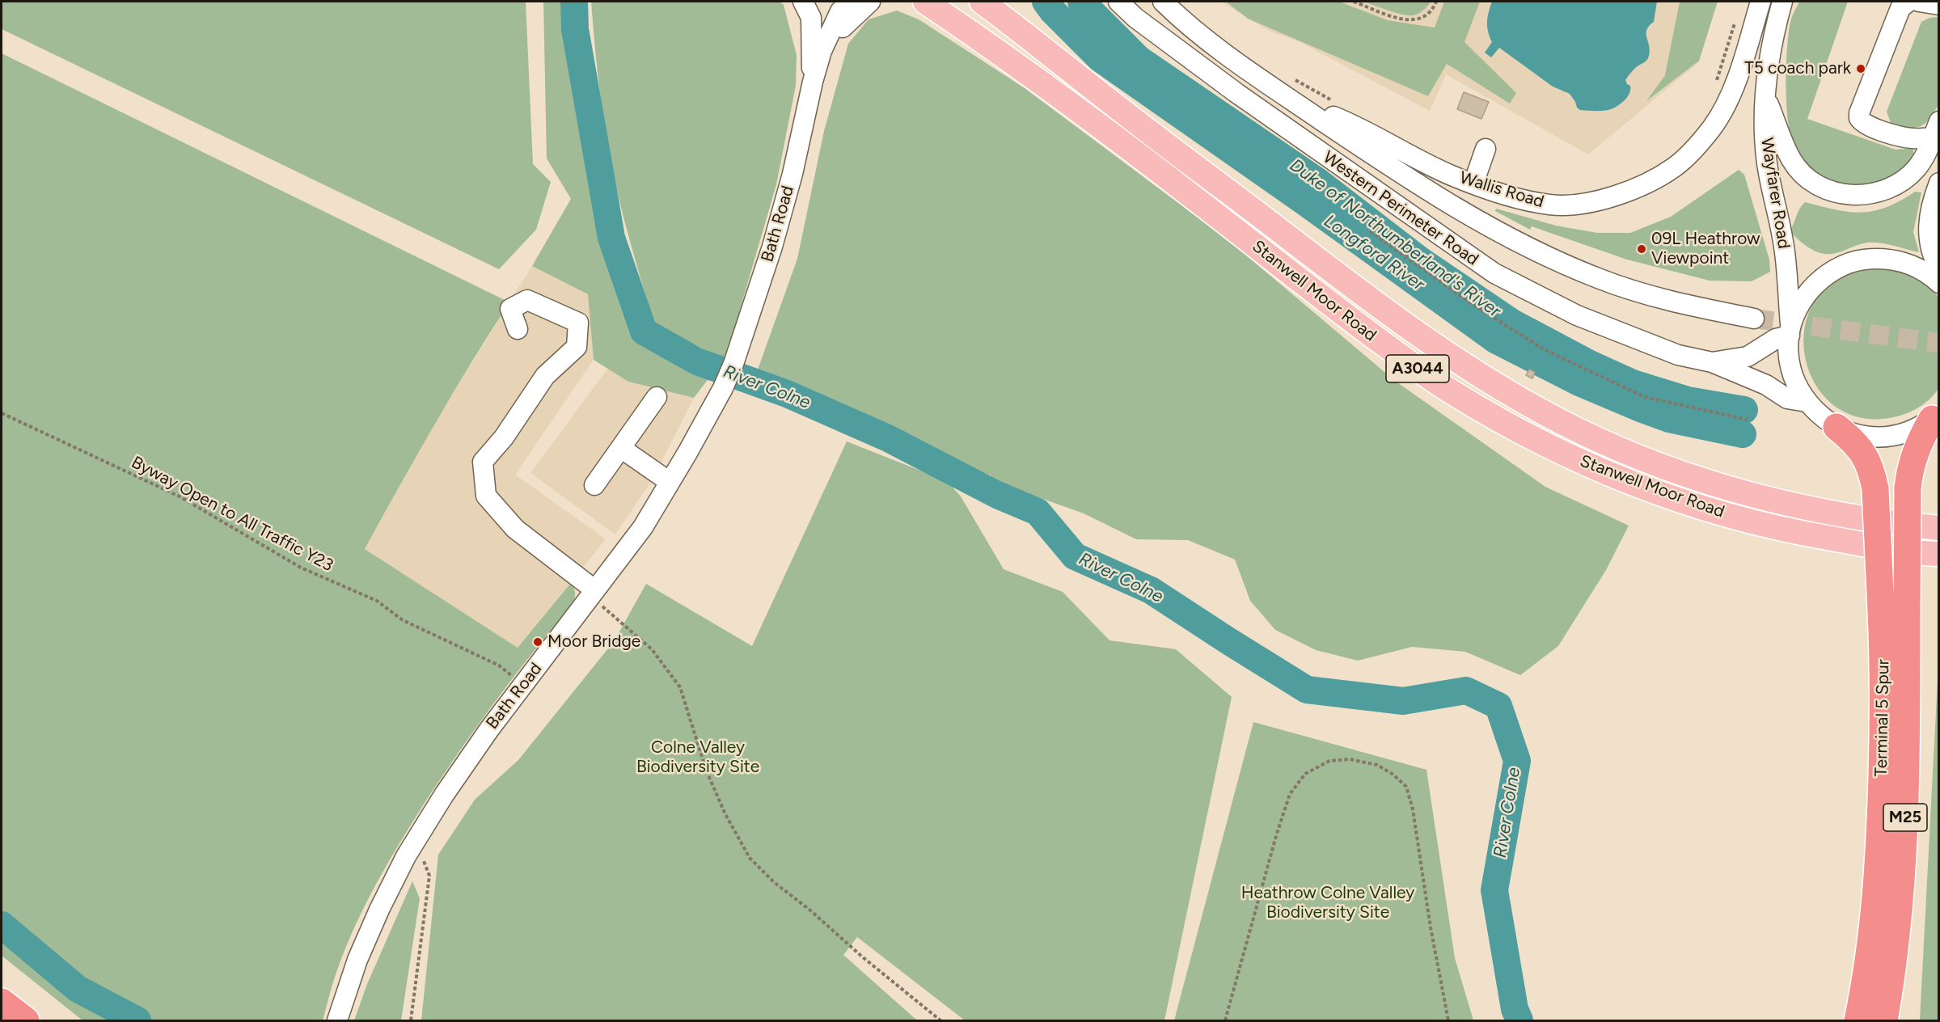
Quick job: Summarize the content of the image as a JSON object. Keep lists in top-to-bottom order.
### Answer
{
  "streets": {
    "highway": ["Terminal 5 Spur", "M25"],
    "main road": ["Stanwell Moor Road", "A3044"],
    "street": [
      "Wallis Road",
      "Wayfarer Road",
      "Western Perimeter Road",
      "Bath Road"
    ],
    "path": ["Byway Open to All Traffic Y23"]
  },
  "crossings": [
    ["Wallis Road", "Western Perimeter Road"],
    ["Wayfarer Road", "Western Perimeter Road"],
    ["Bath Road", "Byway Open to All Traffic Y23"]
  ],
  "water": ["Duke of Northumberland's River", "Longford River", "River Colne"],
  "parks": ["Colne Valley Biodiversity Site", "Heathrow Colne Valley Biodiversity Site"],
  "places": ["T5 coach park", "09L Heathrow Viewpoint", "Moor Bridge"]
}
